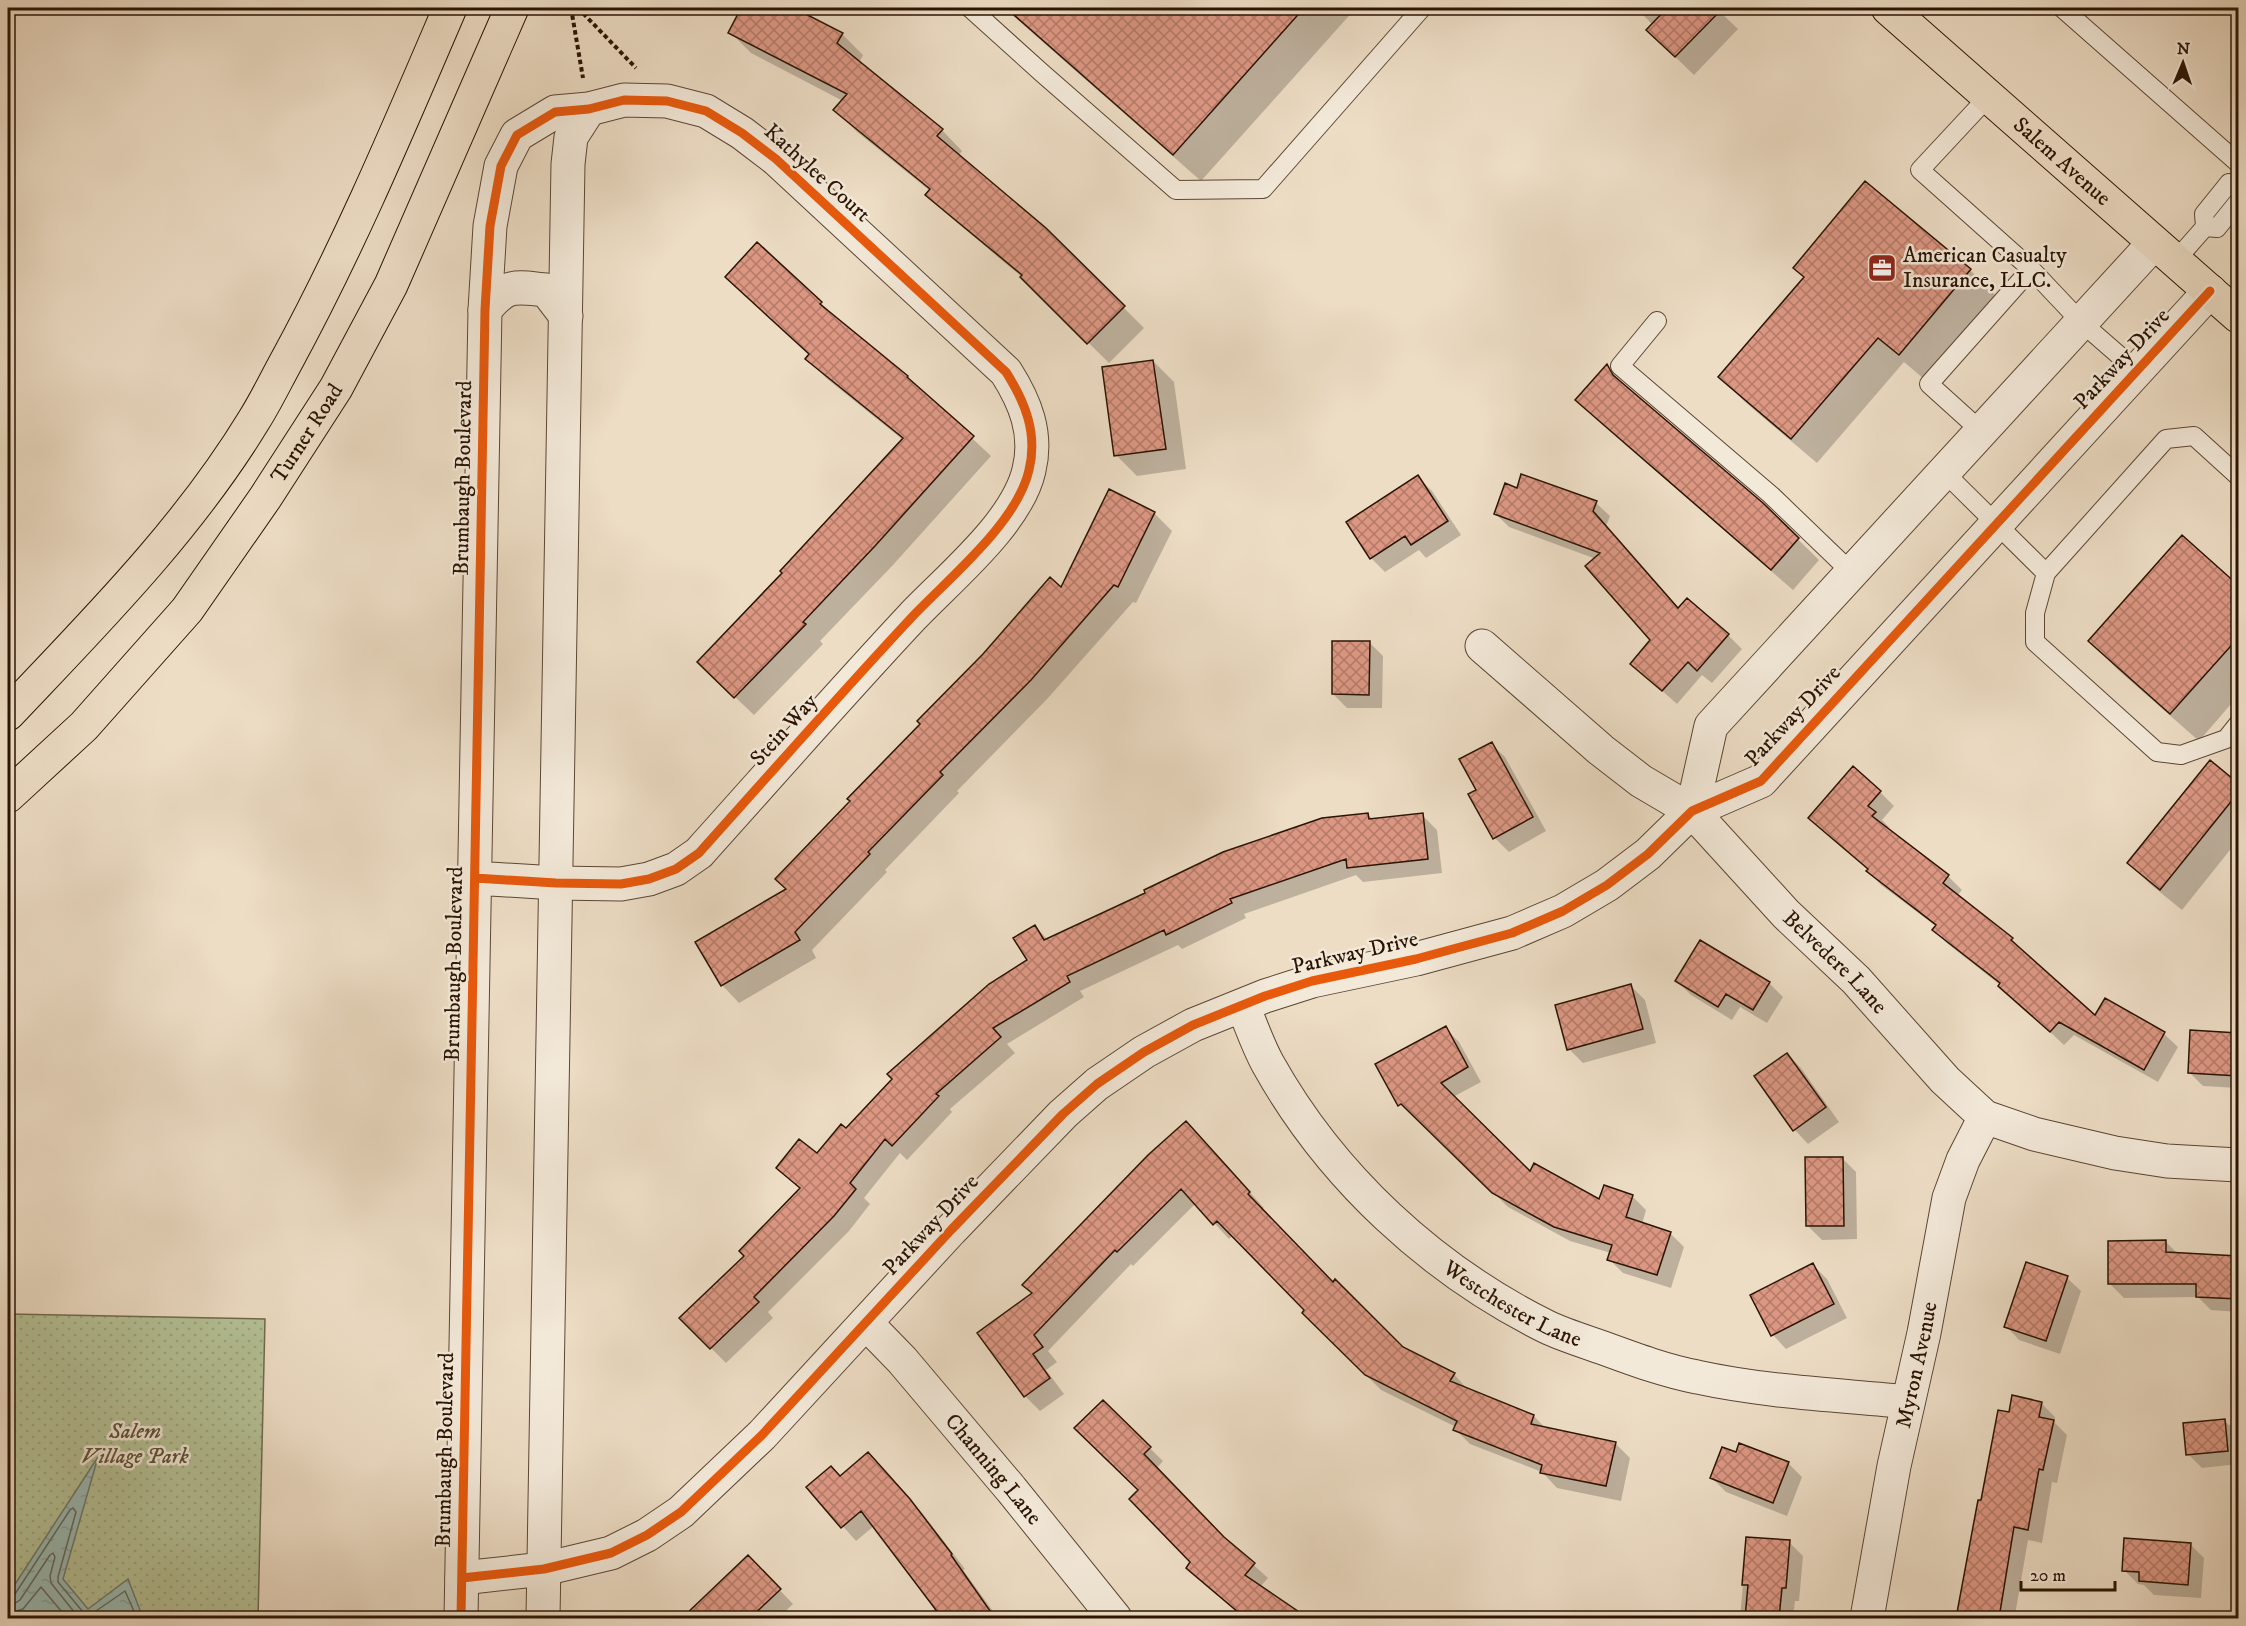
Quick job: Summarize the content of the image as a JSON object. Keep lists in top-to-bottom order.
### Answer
{
  "streets": {
    "main road": ["Salem Avenue", "Turner Road"],
    "street": [
      "Kathylee Court",
      "Parkway Drive",
      "Brumbaugh Boulevard",
      "Stein Way",
      "Belvedere Lane",
      "Westchester Lane",
      "Myron Avenue",
      "Channing Lane"
    ]
  },
  "crossings": [
    ["Salem Avenue", "Parkway Drive"],
    ["Kathylee Court", "Brumbaugh Boulevard"],
    ["Kathylee Court", "Stein Way"],
    ["Parkway Drive", "Brumbaugh Boulevard"],
    ["Parkway Drive", "Belvedere Lane"],
    ["Parkway Drive", "Westchester Lane"],
    ["Parkway Drive", "Channing Lane"],
    ["Brumbaugh Boulevard", "Stein Way"],
    ["Belvedere Lane", "Myron Avenue"],
    ["Westchester Lane", "Myron Avenue"]
  ],
  "parks": ["Salem Village Park"],
  "places": {
    "office": ["American Casualty Insurance, LLC."]
  },
  "scale_bar": "20 m",
  "north": "top"
}
